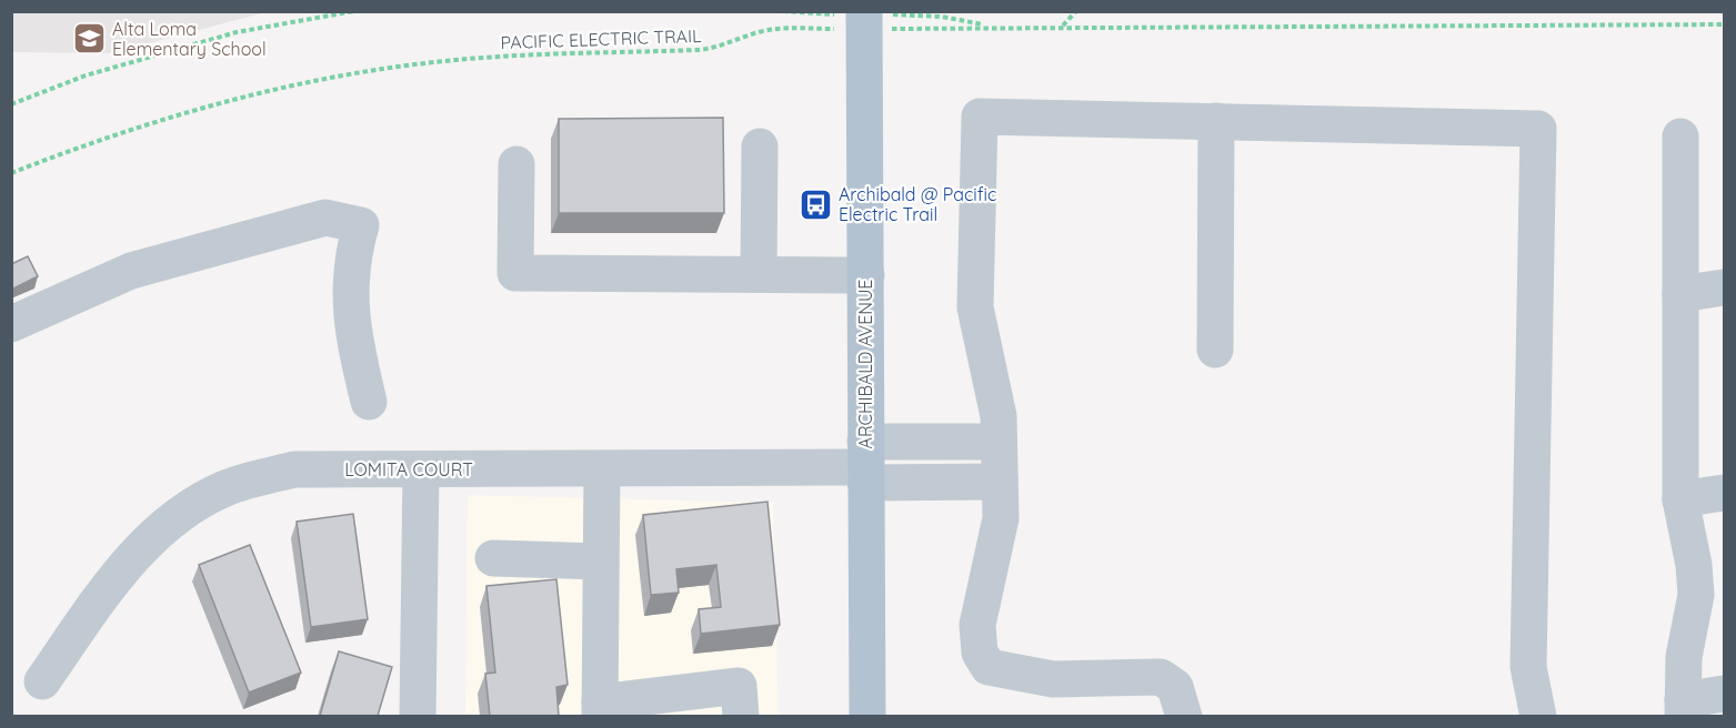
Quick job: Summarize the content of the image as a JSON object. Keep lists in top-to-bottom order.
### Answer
{
  "streets": {
    "main road": ["ARCHIBALD AVENUE"],
    "street": ["LOMITA COURT"],
    "path": ["PACIFIC ELECTRIC TRAIL"]
  },
  "crossings": [
    ["PACIFIC ELECTRIC TRAIL", "ARCHIBALD AVENUE"],
    ["ARCHIBALD AVENUE", "LOMITA COURT"]
  ],
  "places": {
    "school or university": ["Alta Loma Elementary School"],
    "bus stop": ["Archibald @ Pacific Electric Trail"]
  }
}
